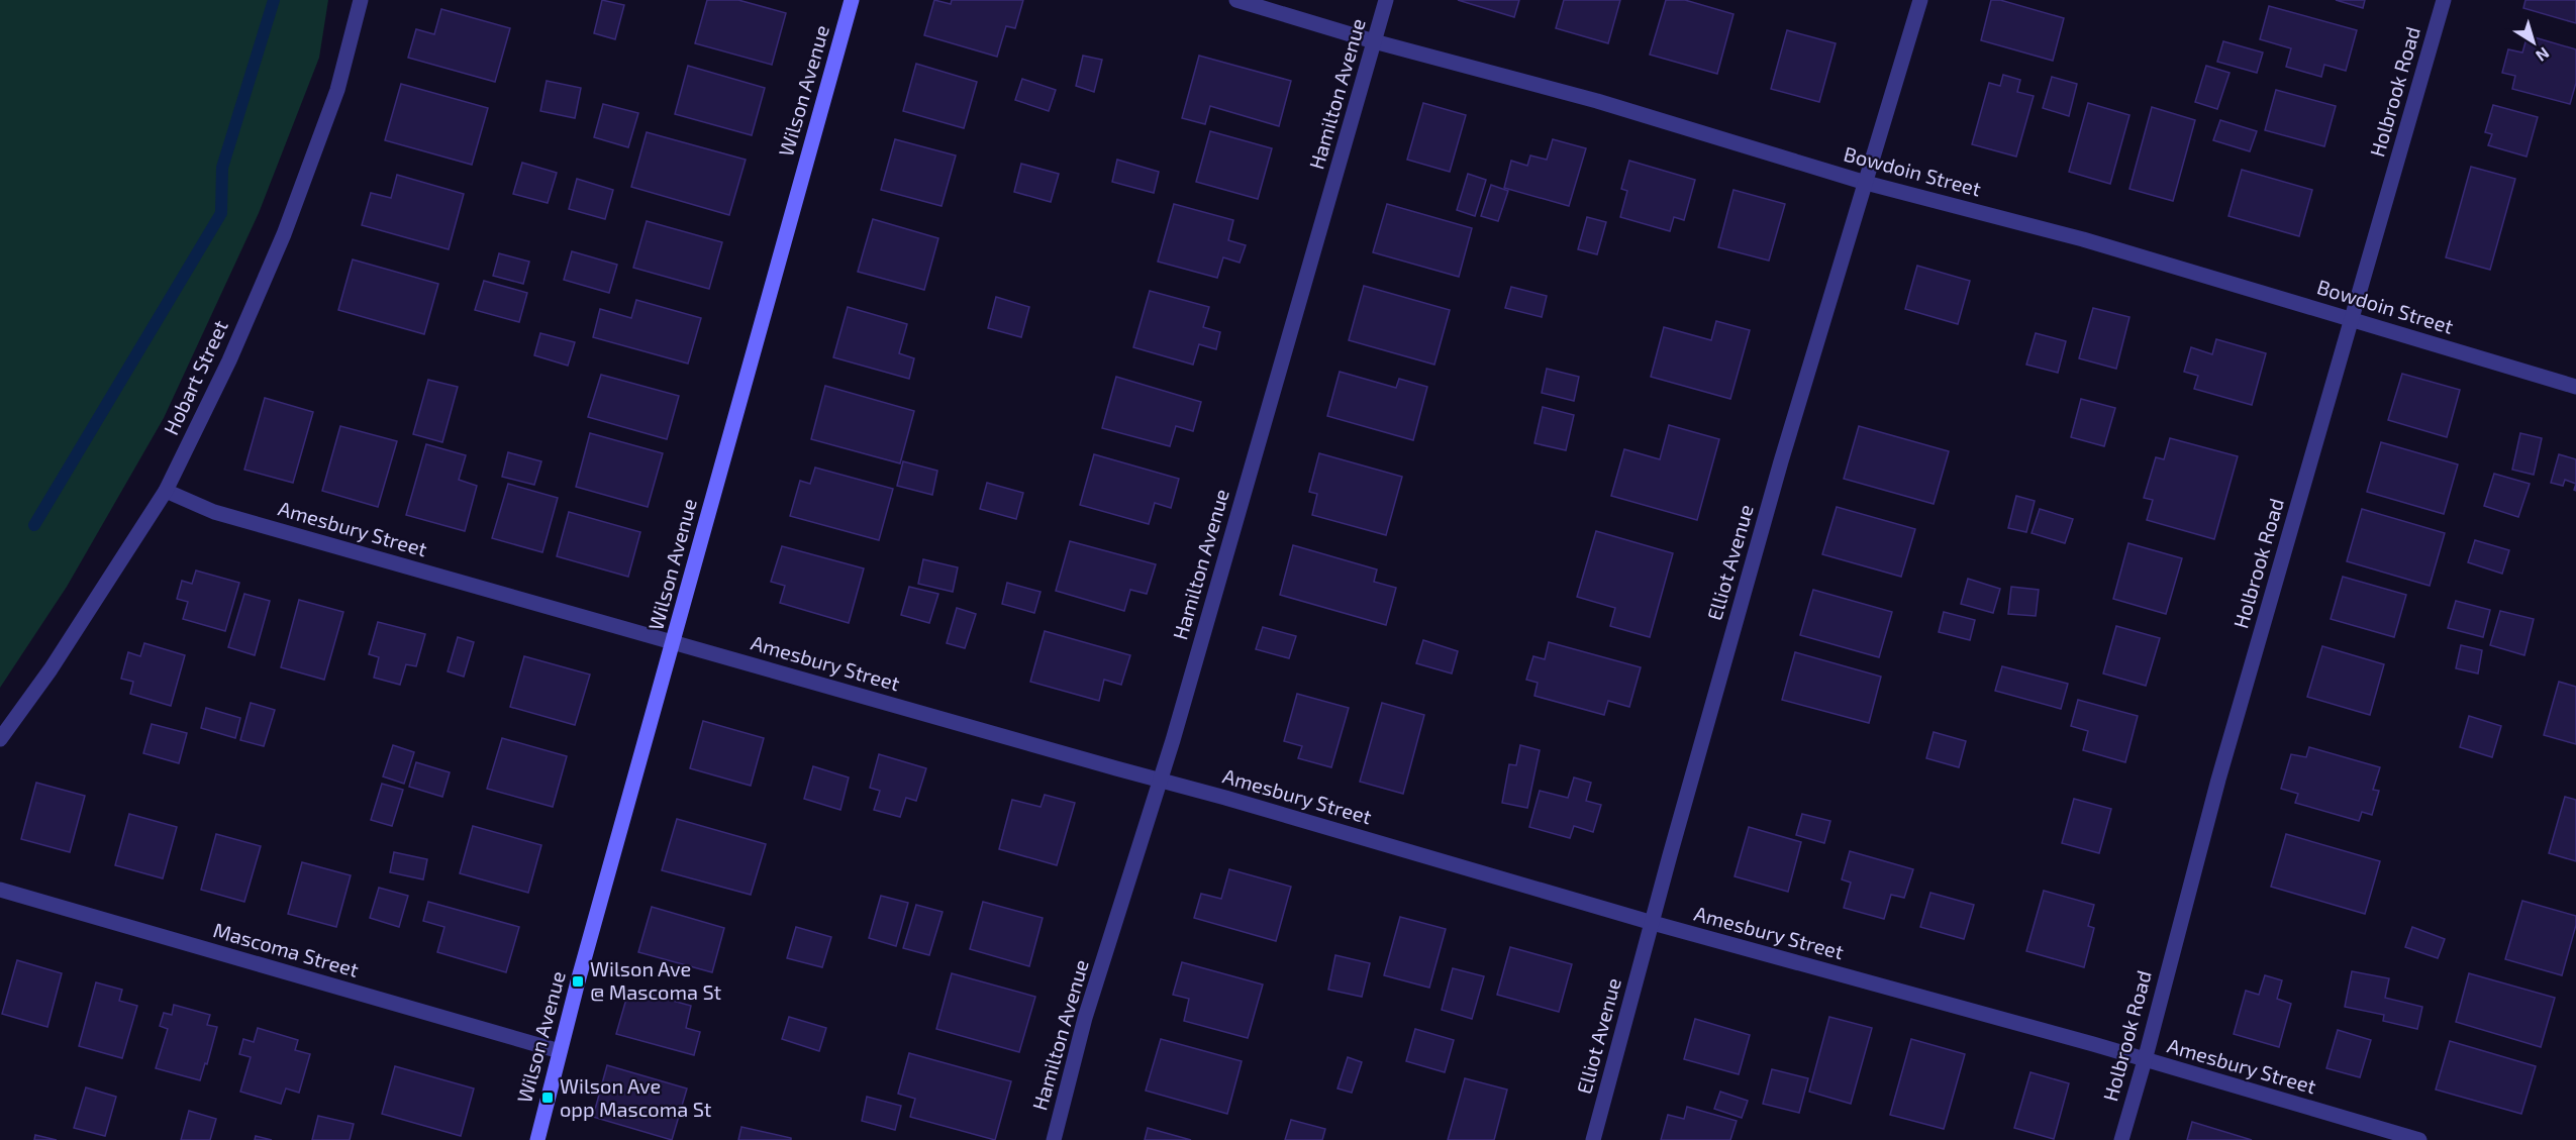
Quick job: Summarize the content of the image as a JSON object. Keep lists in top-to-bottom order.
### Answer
{
  "streets": {
    "street": [
      "Wilson Avenue",
      "Holbrook Road",
      "Hamilton Avenue",
      "Bowdoin Street",
      "Hobart Street",
      "Amesbury Street",
      "Elliot Avenue",
      "Mascoma Street"
    ]
  },
  "crossings": [
    ["Wilson Avenue", "Amesbury Street"],
    ["Wilson Avenue", "Mascoma Street"],
    ["Holbrook Road", "Bowdoin Street"],
    ["Holbrook Road", "Amesbury Street"],
    ["Hamilton Avenue", "Bowdoin Street"],
    ["Hamilton Avenue", "Amesbury Street"],
    ["Bowdoin Street", "Elliot Avenue"],
    ["Hobart Street", "Amesbury Street"],
    ["Amesbury Street", "Elliot Avenue"]
  ],
  "places": {
    "transit": ["Wilson Ave @ Mascoma St", "Wilson Ave opp Mascoma St"]
  },
  "north": "bottom right"
}
